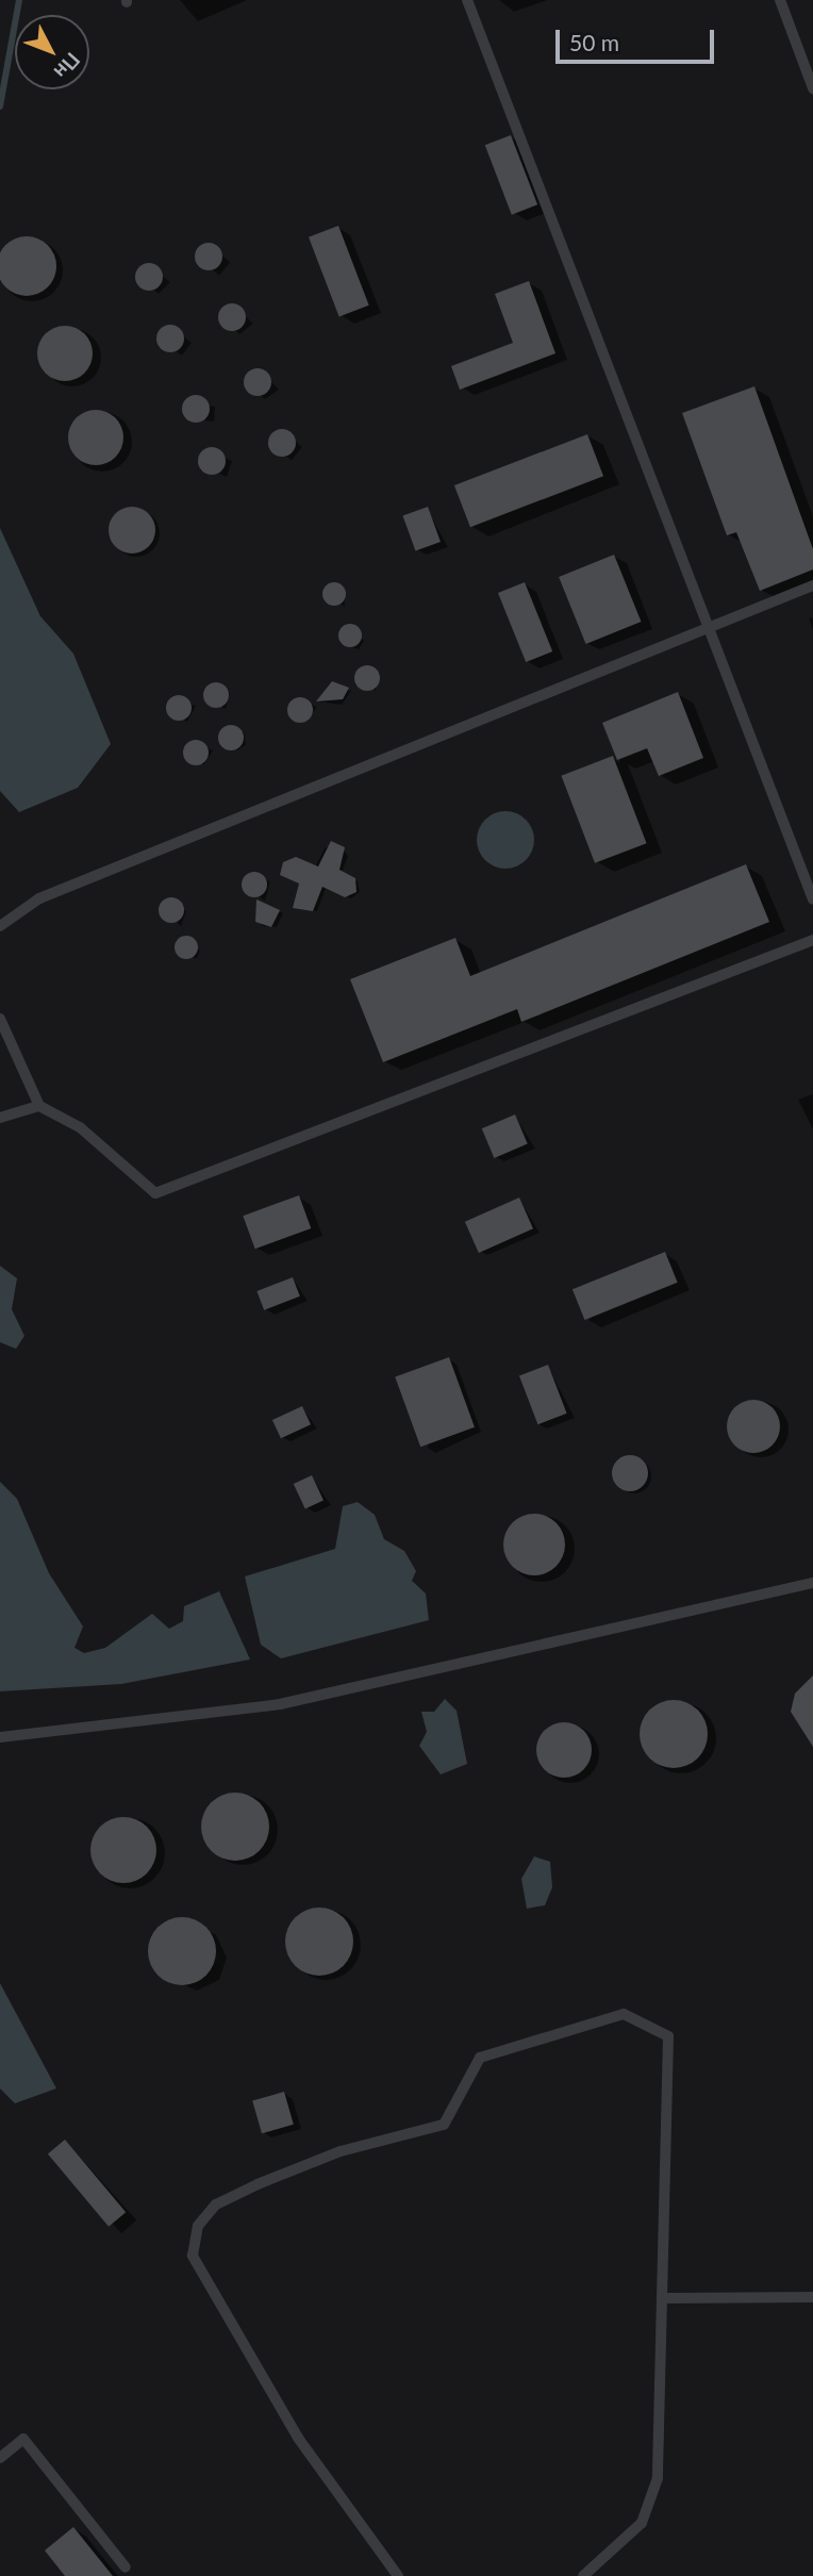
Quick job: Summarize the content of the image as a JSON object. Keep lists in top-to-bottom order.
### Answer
{
  "scale_bar": "50 m",
  "north": "bottom right"
}
